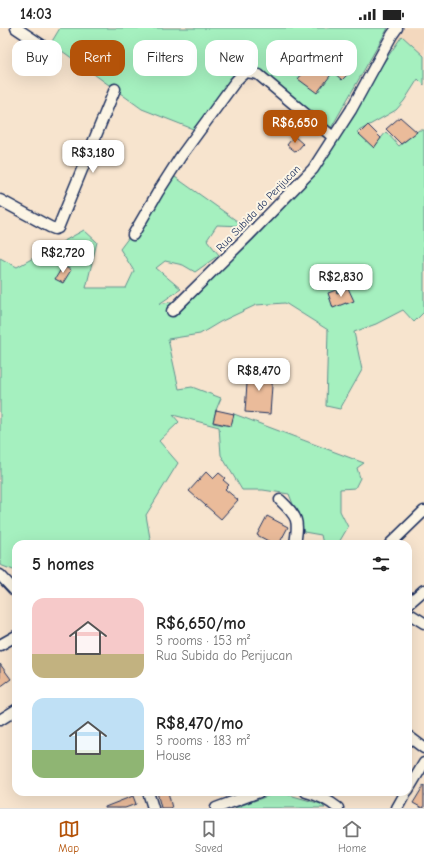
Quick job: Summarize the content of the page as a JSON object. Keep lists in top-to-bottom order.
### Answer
{
  "streets": {
    "street": ["Rua Subida do Perijucan"]
  },
  "page": {
    "status": "14:03",
    "chip": [
      "Buy",
      "Rent",
      "Filters",
      "New",
      "Apartment"
    ],
    "price": [
      "R$6,650",
      "R$3,180",
      "R$2,720",
      "R$2,830",
      "R$8,470"
    ],
    "heading": "5 homes",
    "list": [
      {
        "name": "R$6,650/mo",
        "note": "5 rooms · 153 m² · Rua Subida do Perijucan"
      },
      {
        "name": "R$8,470/mo",
        "note": "5 rooms · 183 m² · House"
      }
    ],
    "tabs": ["Map", "Saved", "Home"]
  }
}
